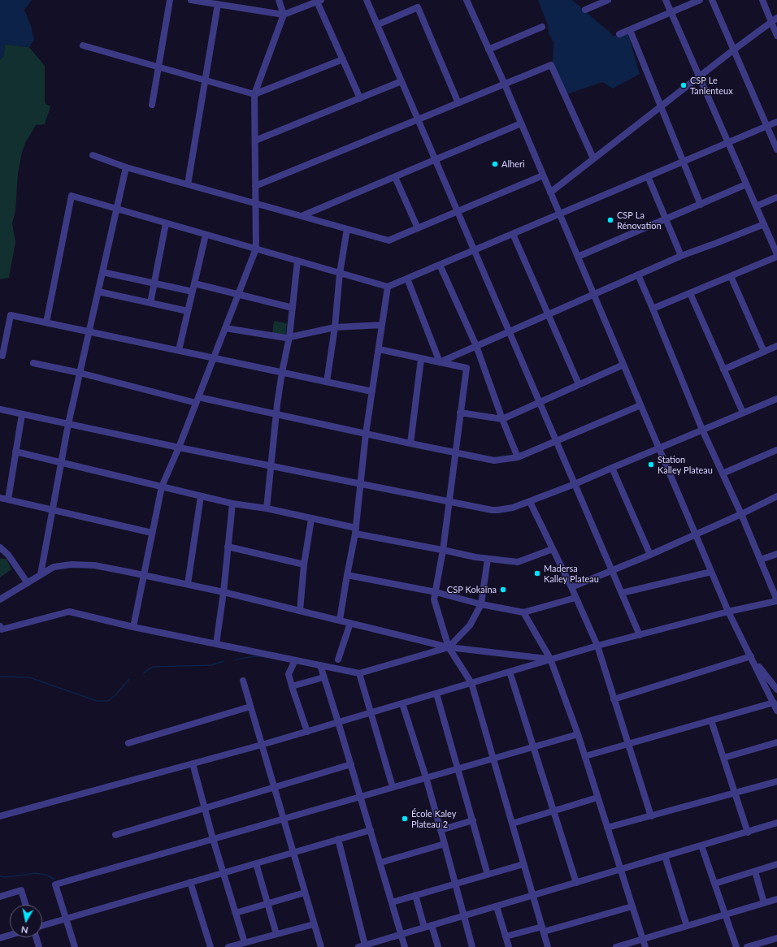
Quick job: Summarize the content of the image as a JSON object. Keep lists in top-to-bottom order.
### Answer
{
  "places": [
    "CSP Le Tanlenteux",
    "Alheri",
    "CSP La Rénovation",
    "Station Kalley Plateau",
    "Madersa Kalley Plateau",
    "CSP Kokaïna",
    "École Kaley Plateau 2"
  ],
  "north": "bottom"
}
